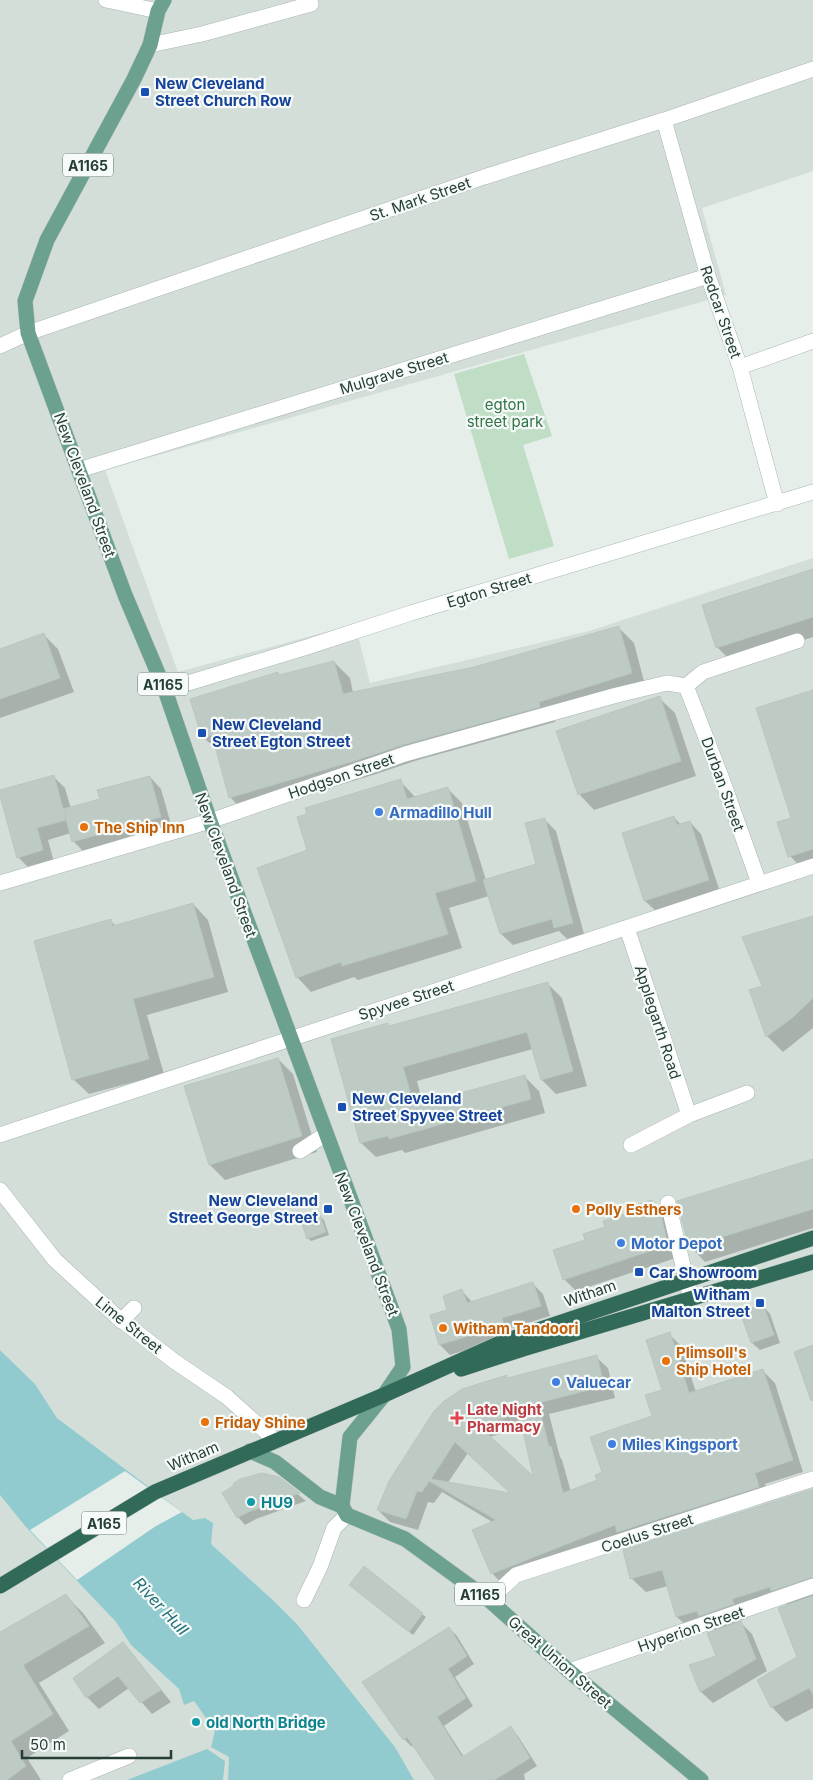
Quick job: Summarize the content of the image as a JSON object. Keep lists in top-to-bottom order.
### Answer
{
  "streets": {
    "highway": ["Witham", "A165"],
    "main road": ["A1165", "New Cleveland Street", "Great Union Street"],
    "street": [
      "St. Mark Street",
      "Redcar Street",
      "Mulgrave Street",
      "Egton Street",
      "Hodgson Street",
      "Durban Street",
      "Spyvee Street",
      "Applegarth Road",
      "Lime Street",
      "Coelus Street",
      "Hyperion Street"
    ]
  },
  "crossings": [
    ["A1165", "St. Mark Street"],
    ["A1165", "New Cleveland Street"],
    ["A1165", "Witham"],
    ["A1165", "Great Union Street"],
    ["St. Mark Street", "Redcar Street"],
    ["St. Mark Street", "New Cleveland Street"],
    ["Redcar Street", "Mulgrave Street"],
    ["Redcar Street", "Egton Street"],
    ["Mulgrave Street", "New Cleveland Street"],
    ["New Cleveland Street", "Egton Street"],
    ["New Cleveland Street", "Hodgson Street"],
    ["New Cleveland Street", "Spyvee Street"],
    ["New Cleveland Street", "Witham"],
    ["Hodgson Street", "Durban Street"],
    ["Durban Street", "Spyvee Street"],
    ["Spyvee Street", "Applegarth Road"],
    ["Witham", "Lime Street"],
    ["Coelus Street", "Great Union Street"],
    ["Hyperion Street", "Great Union Street"]
  ],
  "water": ["River Hull"],
  "parks": ["egton street park"],
  "places": {
    "transit": [
      "New Cleveland Street Church Row",
      "New Cleveland Street Egton Street",
      "New Cleveland Street Spyvee Street",
      "New Cleveland Street George Street",
      "Car Showroom",
      "Witham Malton Street"
    ],
    "other": [
      "Armadillo Hull",
      "The Ship Inn",
      "Polly Esthers",
      "Motor Depot",
      "Witham Tandoori",
      "Plimsoll's Ship Hotel",
      "Valuecar",
      "Friday Shine",
      "Miles Kingsport",
      "HU9",
      "old North Bridge"
    ],
    "health": ["Late Night Pharmacy"]
  },
  "scale_bar": "50 m"
}
